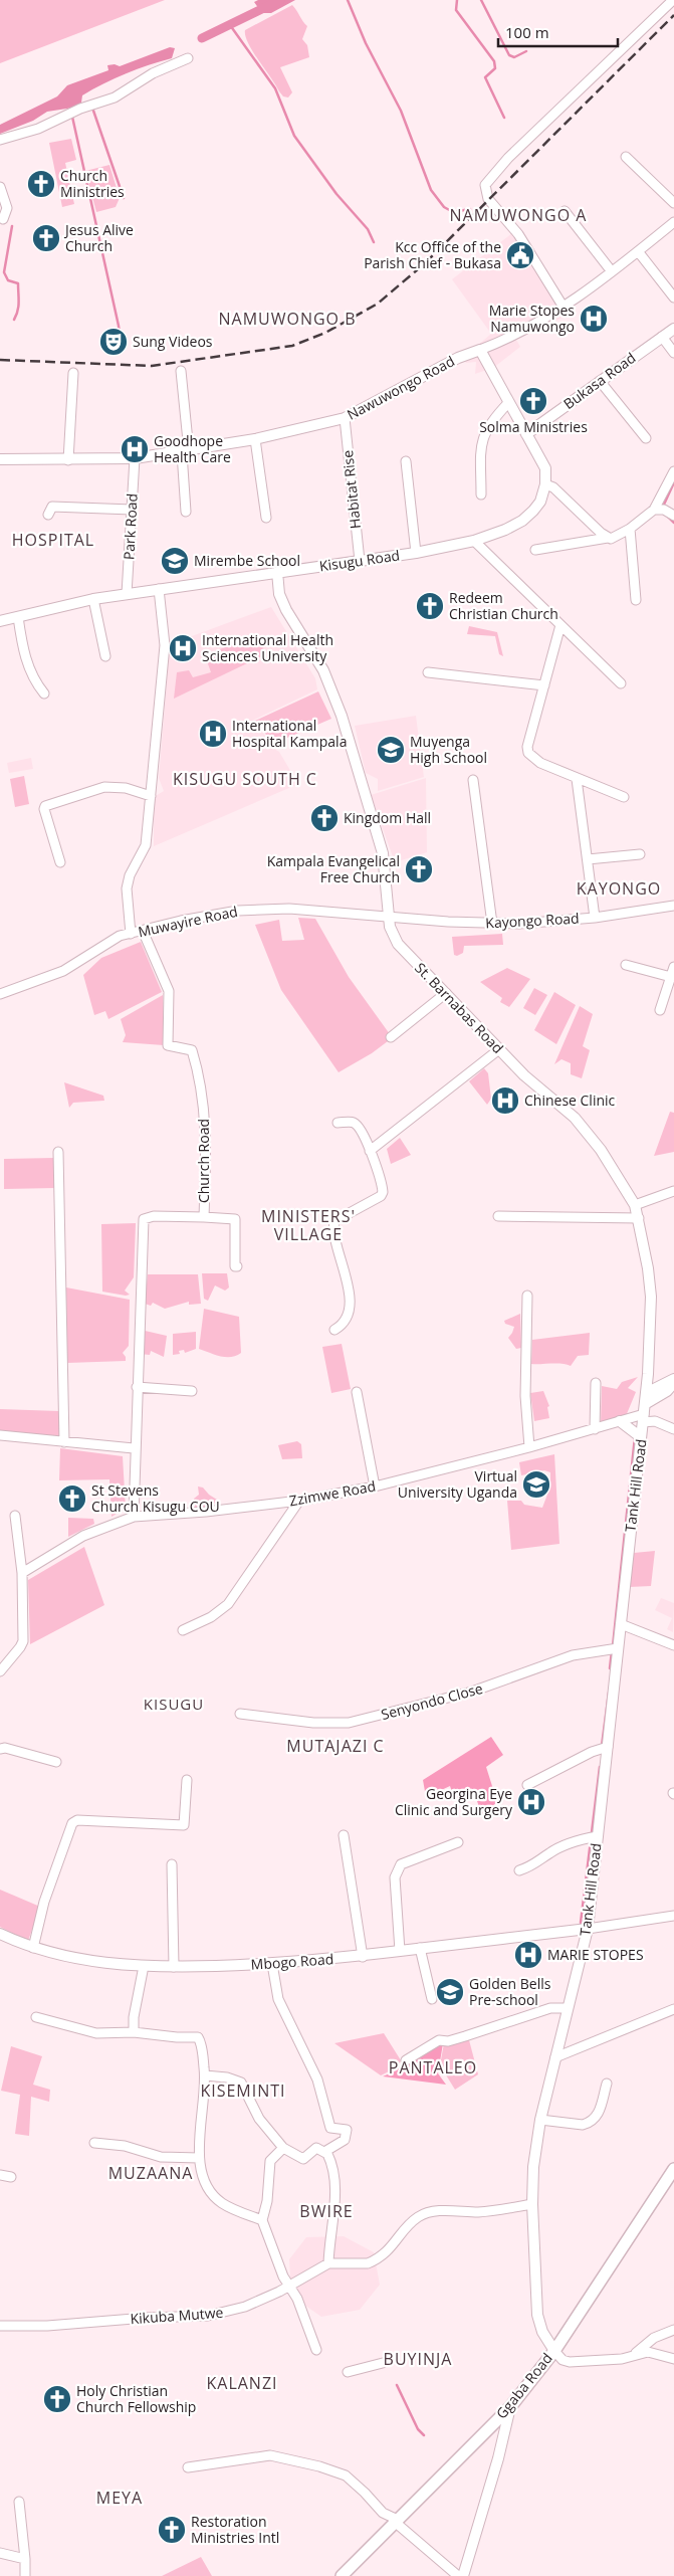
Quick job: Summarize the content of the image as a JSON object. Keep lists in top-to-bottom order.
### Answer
{
  "streets": {
    "main road": ["Ggaba Road"],
    "street": [
      "Bukasa Road",
      "Nawuwongo Road",
      "Habitat Rise",
      "Park Road",
      "Kisugu Road",
      "Kayongo Road",
      "Muwayire Road",
      "St. Barnabas Road",
      "Church Road",
      "Tank Hill Road",
      "Zzimwe Road",
      "Senyondo Close",
      "Mbogo Road",
      "Kikuba Mutwe"
    ]
  },
  "crossings": [
    ["Nawuwongo Road", "Habitat Rise"],
    ["Nawuwongo Road", "Park Road"],
    ["Habitat Rise", "Kisugu Road"],
    ["Park Road", "Kisugu Road"],
    ["Kisugu Road", "St. Barnabas Road"],
    ["Kayongo Road", "Muwayire Road"],
    ["Kayongo Road", "St. Barnabas Road"],
    ["Muwayire Road", "St. Barnabas Road"],
    ["Muwayire Road", "Church Road"],
    ["St. Barnabas Road", "Tank Hill Road"],
    ["St. Barnabas Road", "Zzimwe Road"],
    ["Church Road", "Zzimwe Road"],
    ["Tank Hill Road", "Zzimwe Road"],
    ["Tank Hill Road", "Senyondo Close"],
    ["Tank Hill Road", "Mbogo Road"],
    ["Tank Hill Road", "Kikuba Mutwe"],
    ["Tank Hill Road", "Ggaba Road"]
  ],
  "districts": [
    "NAMUWONGO A",
    "NAMUWONGO B",
    "HOSPITAL",
    "KISUGU SOUTH C",
    "KAYONGO",
    "MINISTERS' VILLAGE",
    "KISUGU",
    "MUTAJAZI C",
    "PANTALEO",
    "KISEMINTI",
    "MUZAANA",
    "BWIRE",
    "BUYINJA",
    "KALANZI",
    "MEYA"
  ],
  "places": {
    "church": [
      "Church Ministries",
      "Jesus Alive Church",
      "Solma Ministries",
      "Redeem Christian Church",
      "Kingdom Hall",
      "Kampala Evangelical Free Church",
      "St Stevens Church Kisugu COU",
      "Holy Christian Church Fellowship",
      "Restoration Ministries Intl"
    ],
    "public building": ["Kcc Office of the Parish Chief - Bukasa"],
    "hospital": [
      "Marie Stopes Namuwongo",
      "Goodhope Health Care",
      "International Health Sciences University",
      "International Hospital Kampala",
      "Chinese Clinic",
      "Georgina Eye Clinic and Surgery",
      "MARIE STOPES"
    ],
    "theatre": ["Sung Videos"],
    "school or university": [
      "Mirembe School",
      "Muyenga High School",
      "Virtual University Uganda",
      "Golden Bells Pre-school"
    ]
  },
  "scale_bar": "100 m"
}
